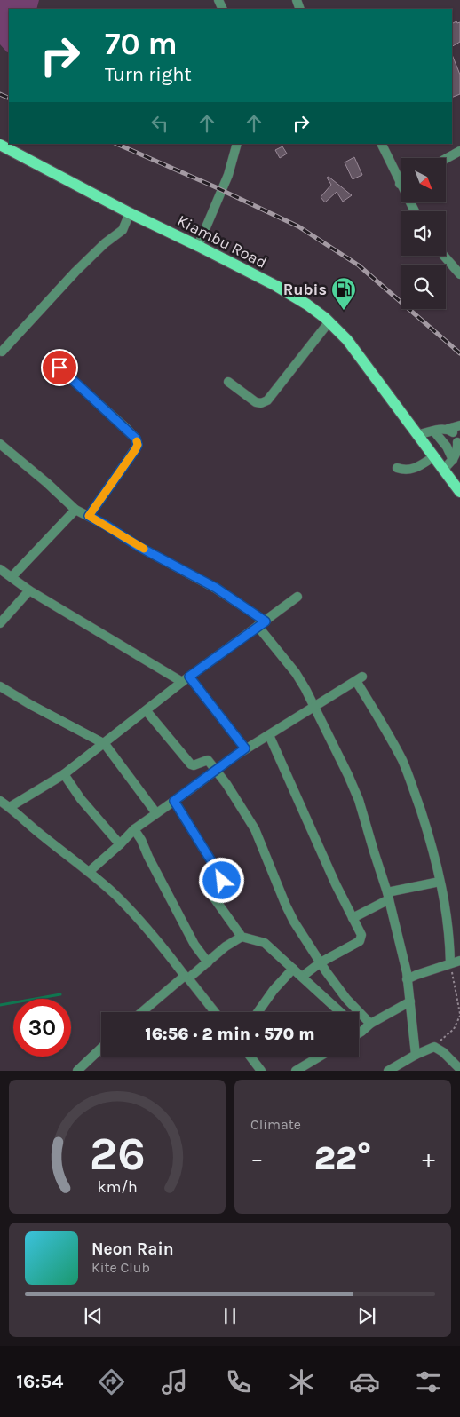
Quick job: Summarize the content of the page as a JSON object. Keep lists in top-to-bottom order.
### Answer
{
  "streets": {
    "main road": ["Kiambu Road"]
  },
  "places": {
    "fuel station": ["Rubis"]
  },
  "north": "bottom right",
  "page": {
    "turn": ["70 m", "Turn right"],
    "limit": "30",
    "trip": "16:56 · 2 min · 570 m",
    "tile": "Climate",
    "heat": ["−", "22°", "+"],
    "song": ["Neon Rain", "Kite Club"],
    "tabs": "16:54",
    "gauge": ["26", "km/h"]
  }
}
